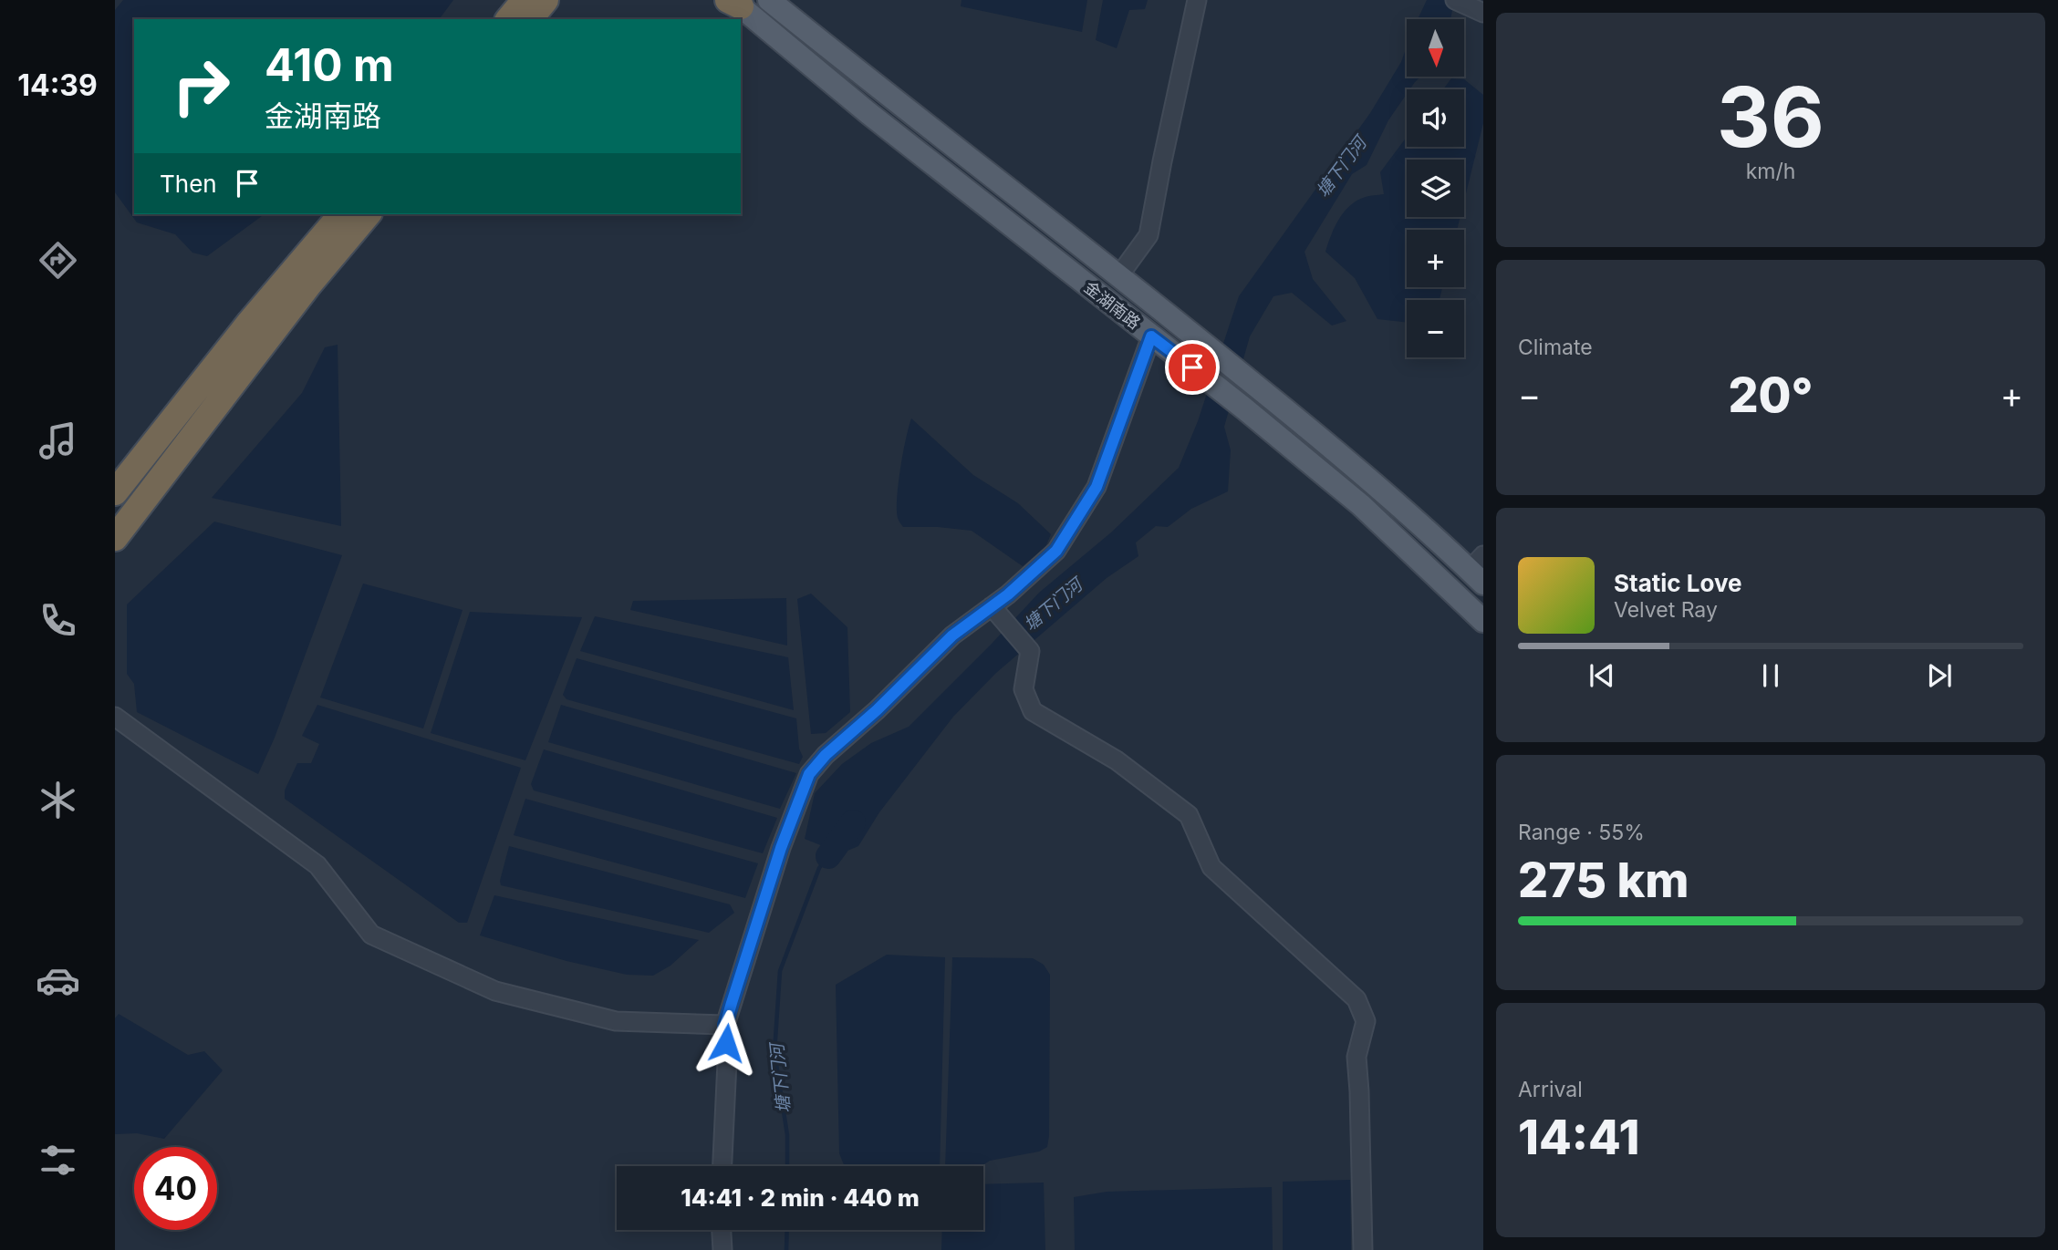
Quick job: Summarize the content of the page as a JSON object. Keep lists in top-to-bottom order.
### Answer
{
  "streets": {
    "main road": ["金湖南路"]
  },
  "water": ["塘下门河"],
  "north": "bottom",
  "page": {
    "tabs": "14:39",
    "tile": [
      ["36", "km/h"],
      "Climate",
      ["Range · 55%", "275 km"],
      ["Arrival", "14:41"]
    ],
    "map_buttons": ["+", "−"],
    "turn": ["410 m", "金湖南路"],
    "then": "Then",
    "heat": ["−", "20°", "+"],
    "song": ["Static Love", "Velvet Ray"],
    "limit": "40",
    "trip": "14:41 · 2 min · 440 m"
  }
}
